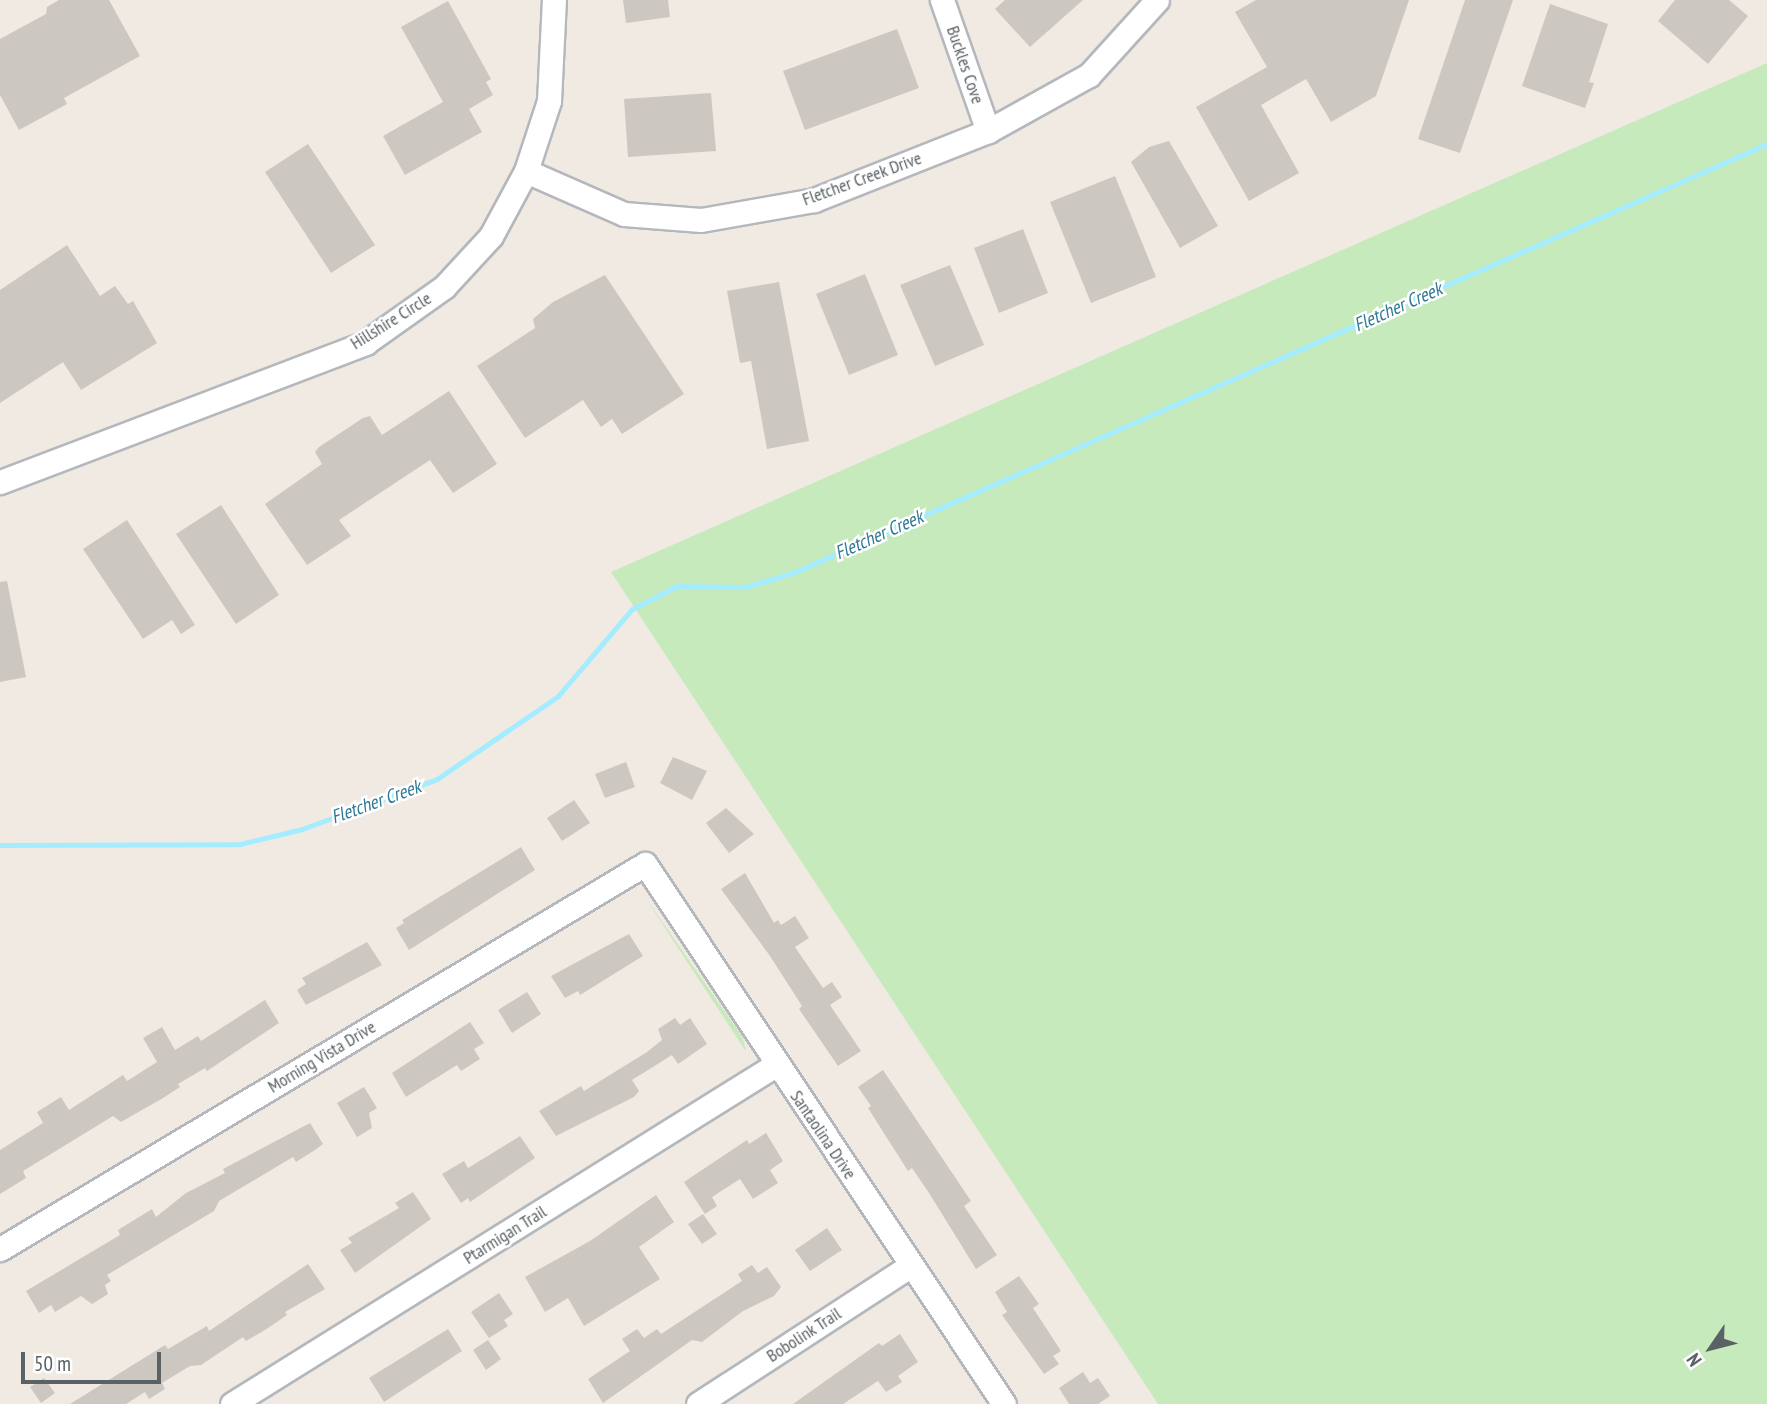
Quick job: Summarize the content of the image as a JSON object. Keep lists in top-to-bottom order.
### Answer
{
  "streets": {
    "street": [
      "Buckles Cove",
      "Fletcher Creek Drive",
      "Hillshire Circle",
      "Morning Vista Drive",
      "Santaolina Drive",
      "Ptarmigan Trail",
      "Bobolink Trail"
    ]
  },
  "crossings": [
    ["Buckles Cove", "Fletcher Creek Drive"],
    ["Fletcher Creek Drive", "Hillshire Circle"],
    ["Morning Vista Drive", "Santaolina Drive"],
    ["Santaolina Drive", "Ptarmigan Trail"],
    ["Santaolina Drive", "Bobolink Trail"]
  ],
  "water": ["Fletcher Creek"],
  "scale_bar": "50 m",
  "north": "bottom left"
}
